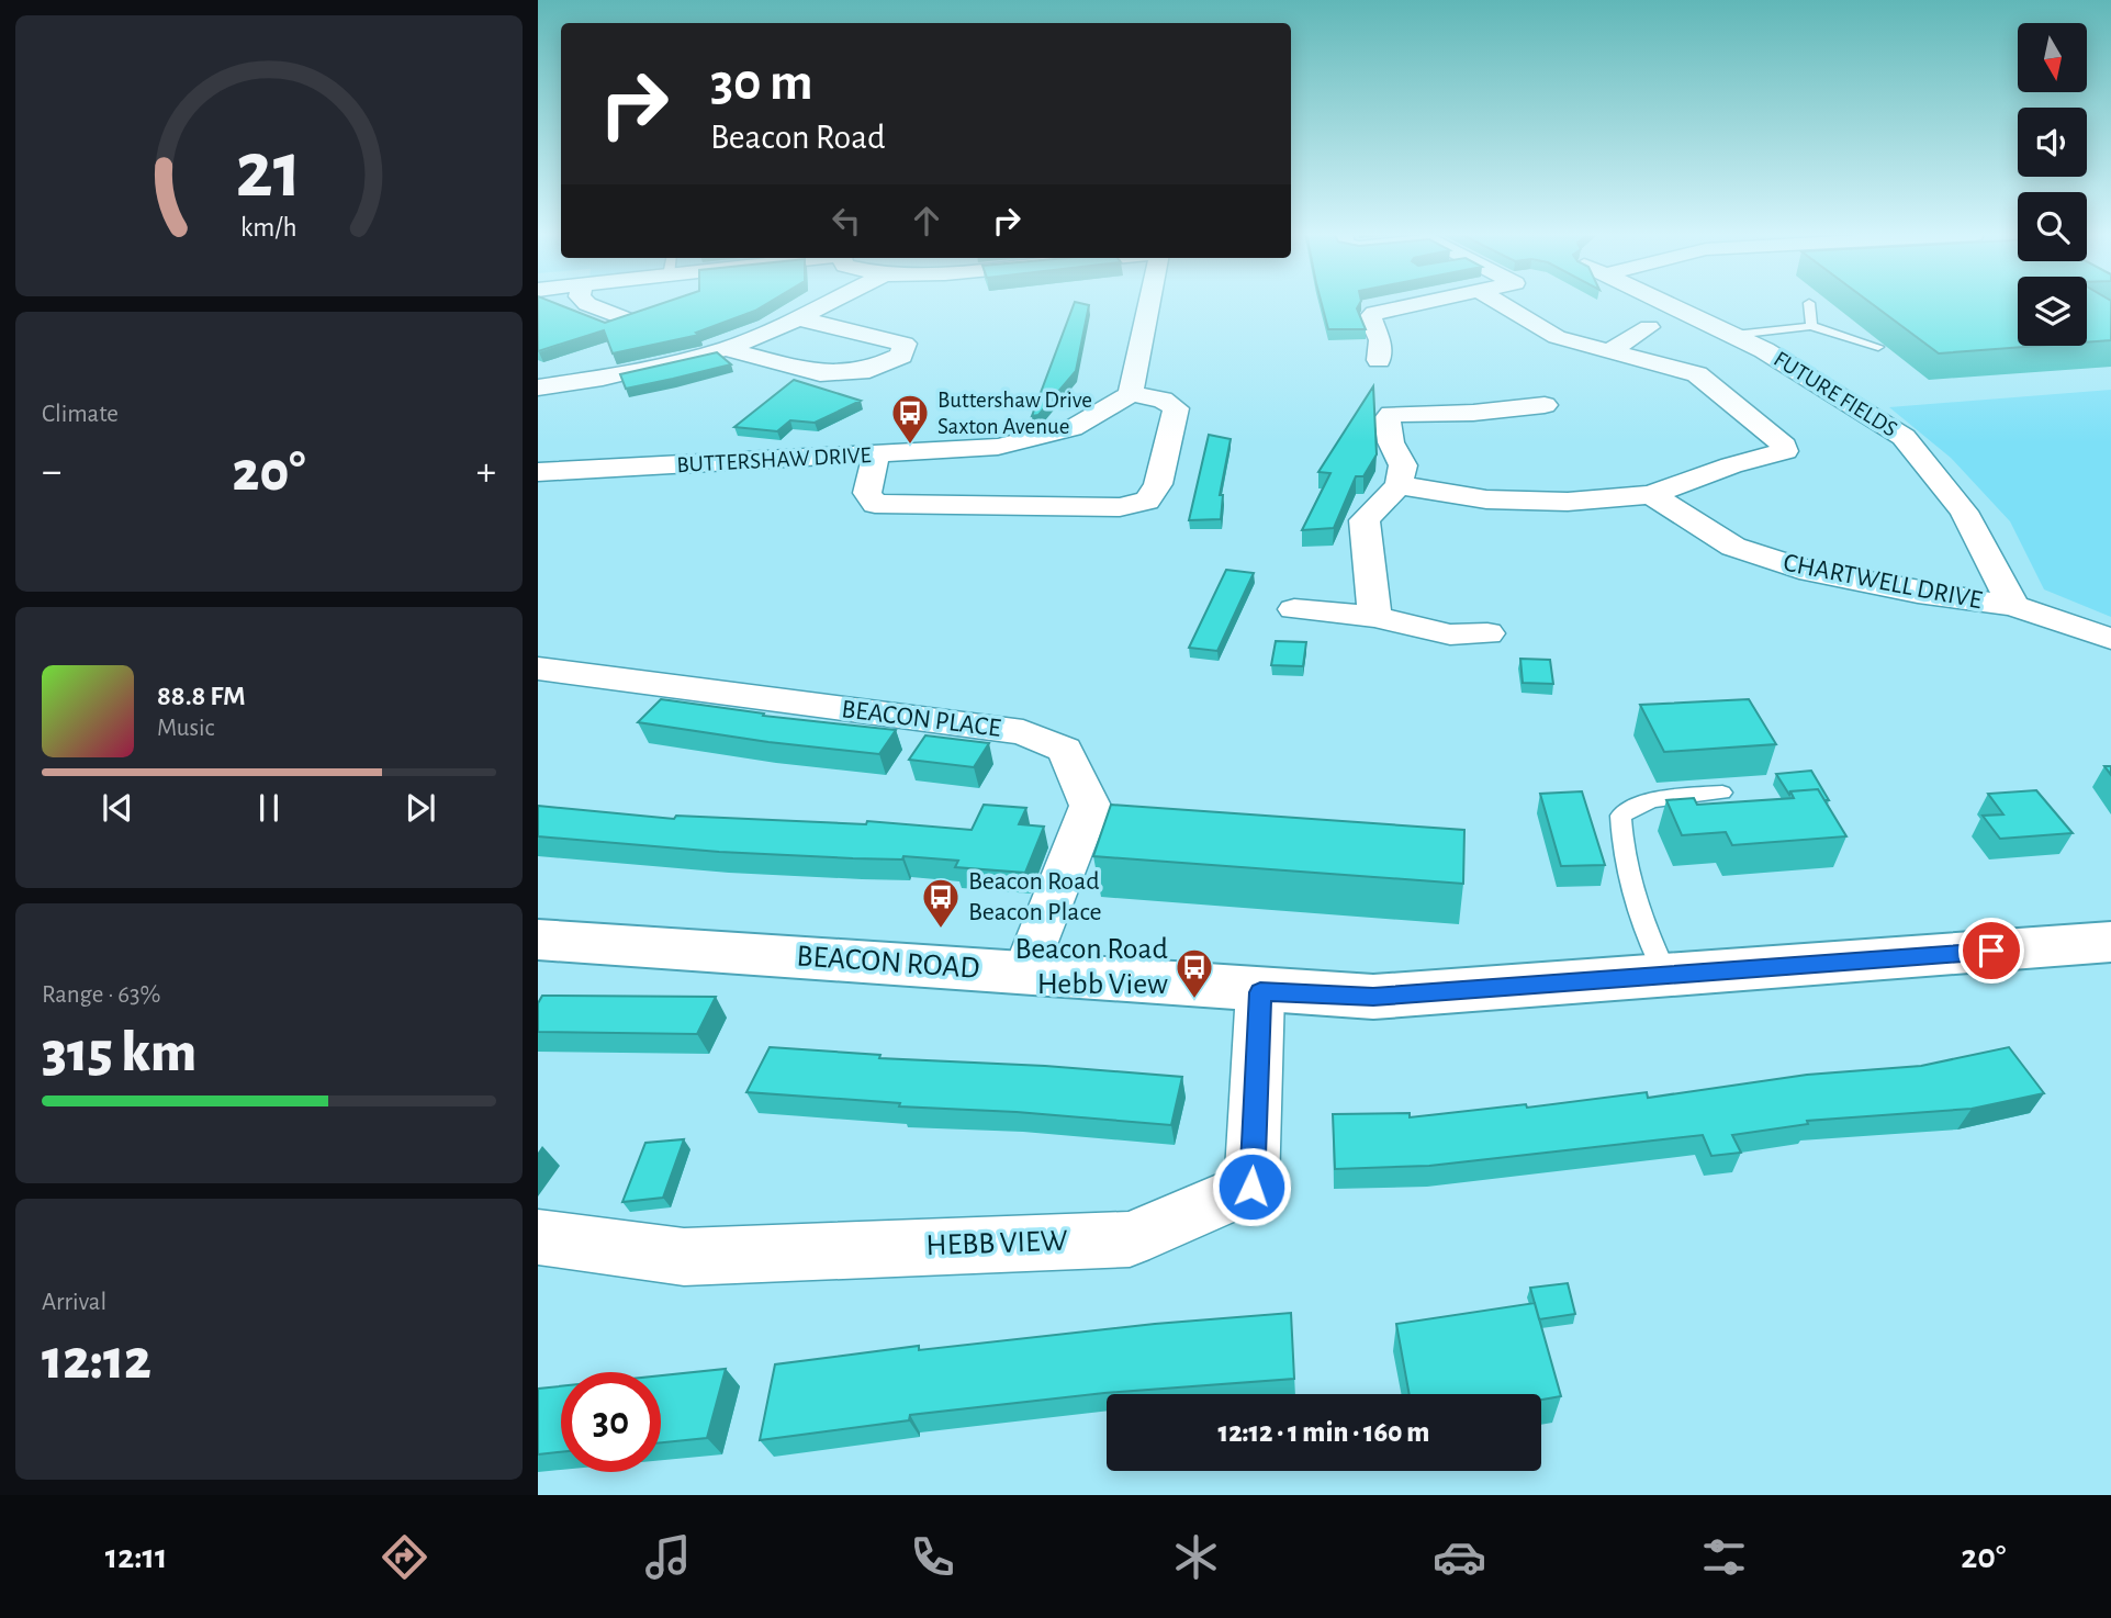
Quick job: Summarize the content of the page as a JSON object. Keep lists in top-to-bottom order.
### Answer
{
  "streets": {
    "main road": ["BEACON ROAD"],
    "street": [
      "FUTURE FIELDS",
      "BUTTERSHAW DRIVE",
      "CHARTWELL DRIVE",
      "BEACON PLACE",
      "HEBB VIEW"
    ]
  },
  "crossings": [
    ["FUTURE FIELDS", "CHARTWELL DRIVE"],
    ["BEACON PLACE", "BEACON ROAD"],
    ["BEACON ROAD", "HEBB VIEW"]
  ],
  "places": {
    "bus stop": ["Buttershaw Drive Saxton Avenue", "Beacon Road Beacon Place", "Beacon Road Hebb View"]
  },
  "north": "bottom",
  "page": {
    "turn": ["30 m", "Beacon Road"],
    "tile": [
      "Climate",
      ["Range · 63%", "315 km"],
      ["Arrival", "12:12"]
    ],
    "heat": ["−", "20°", "+"],
    "song": ["88.8 FM", "Music"],
    "limit": "30",
    "trip": "12:12 · 1 min · 160 m",
    "tabs": ["12:11", "20°"],
    "gauge": ["21", "km/h"]
  }
}
